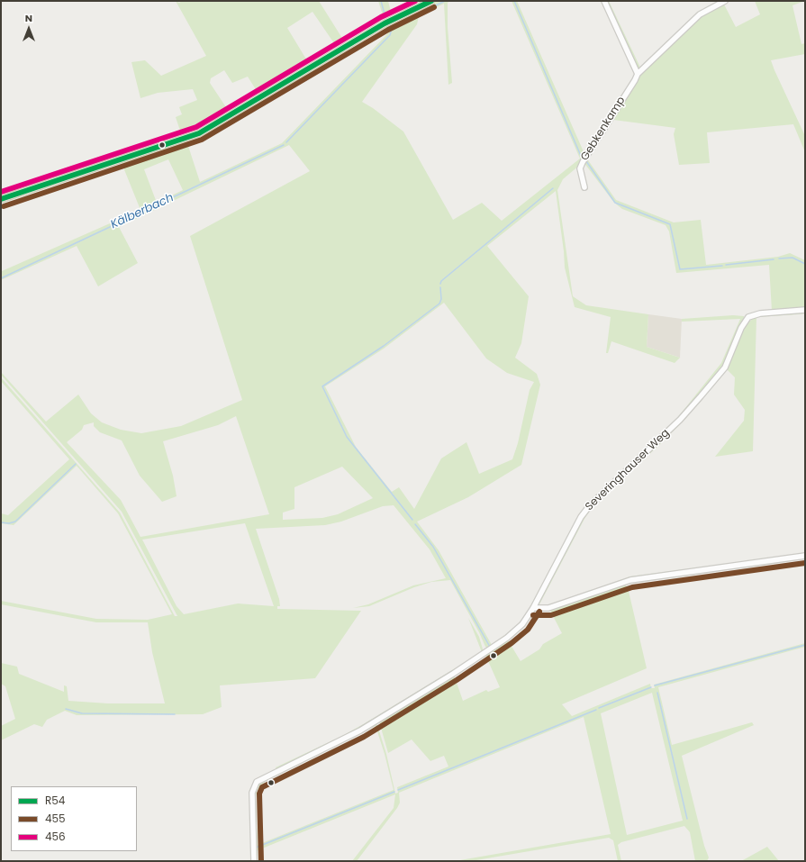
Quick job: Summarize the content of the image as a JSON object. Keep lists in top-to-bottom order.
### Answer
{
  "streets": {
    "street": ["Gebkenkamp", "Severinghauser Weg"]
  },
  "water": ["Kälberbach"],
  "lines": ["transit line R54", "transit line 456", "transit line 455"],
  "legend": ["R54", "455", "456"],
  "north": "top"
}
